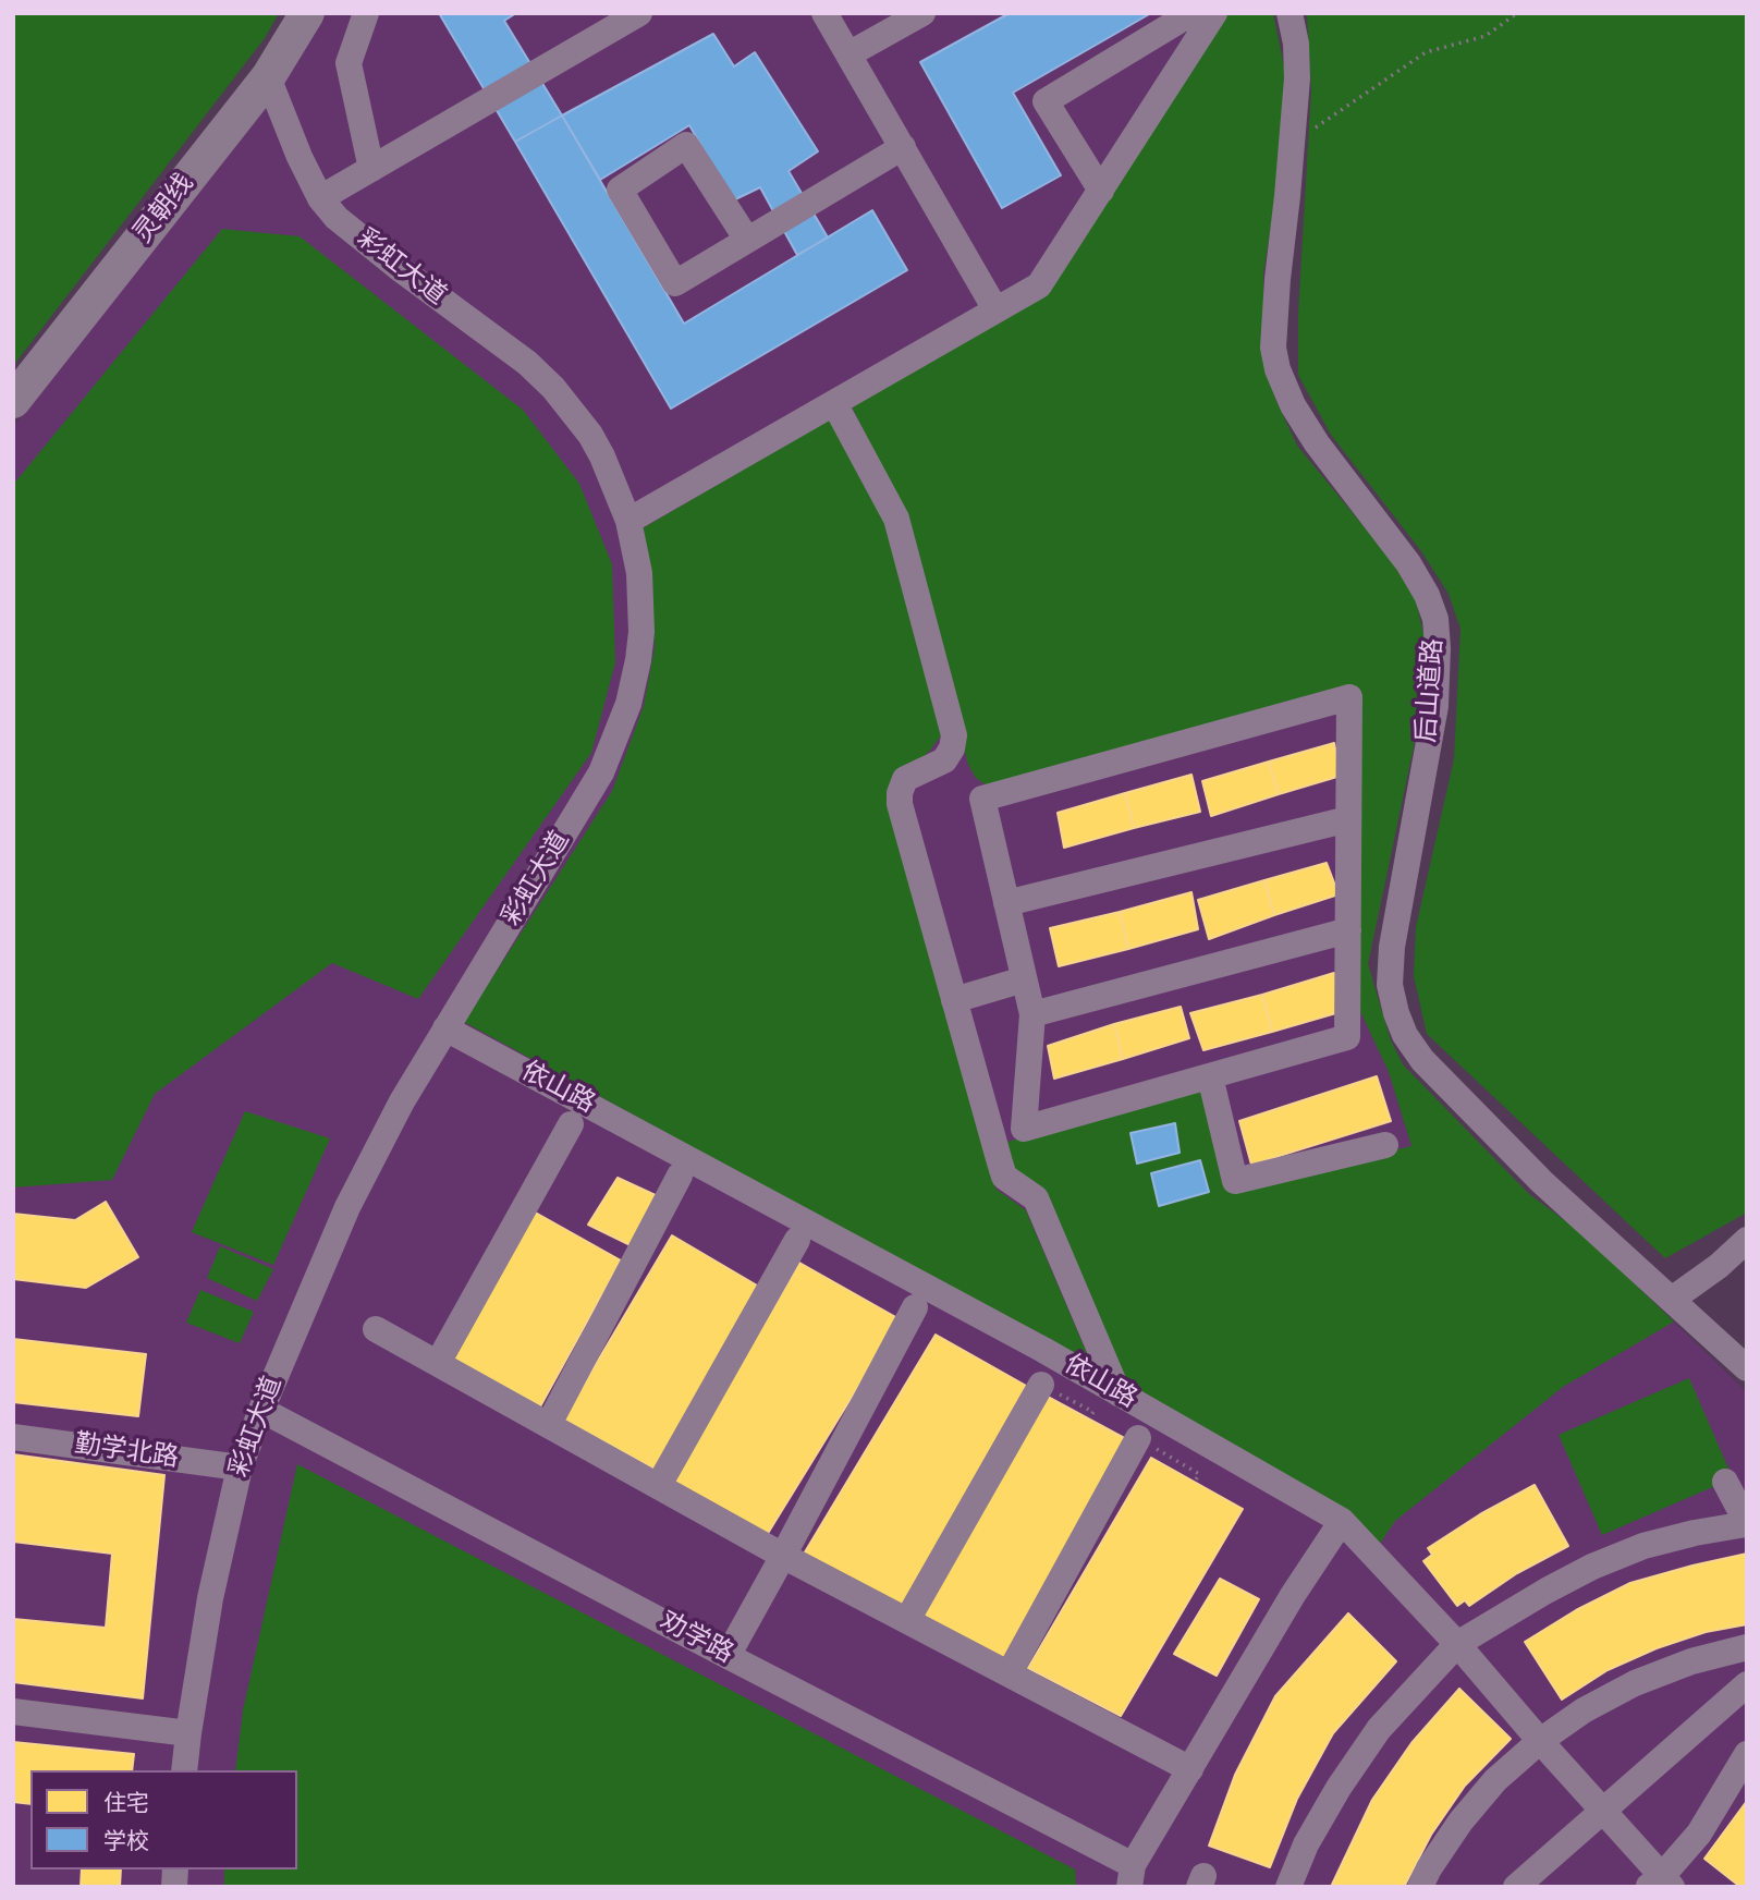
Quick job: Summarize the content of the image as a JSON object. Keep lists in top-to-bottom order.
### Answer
{
  "streets": {
    "main road": ["灵朝线"],
    "street": [
      "彩虹大道",
      "后山道路",
      "依山路",
      "勤学北路",
      "劝学路"
    ]
  },
  "crossings": [
    ["灵朝线", "彩虹大道"],
    ["彩虹大道", "依山路"],
    ["彩虹大道", "勤学北路"],
    ["彩虹大道", "劝学路"]
  ],
  "legend": ["住宅", "学校"]
}
